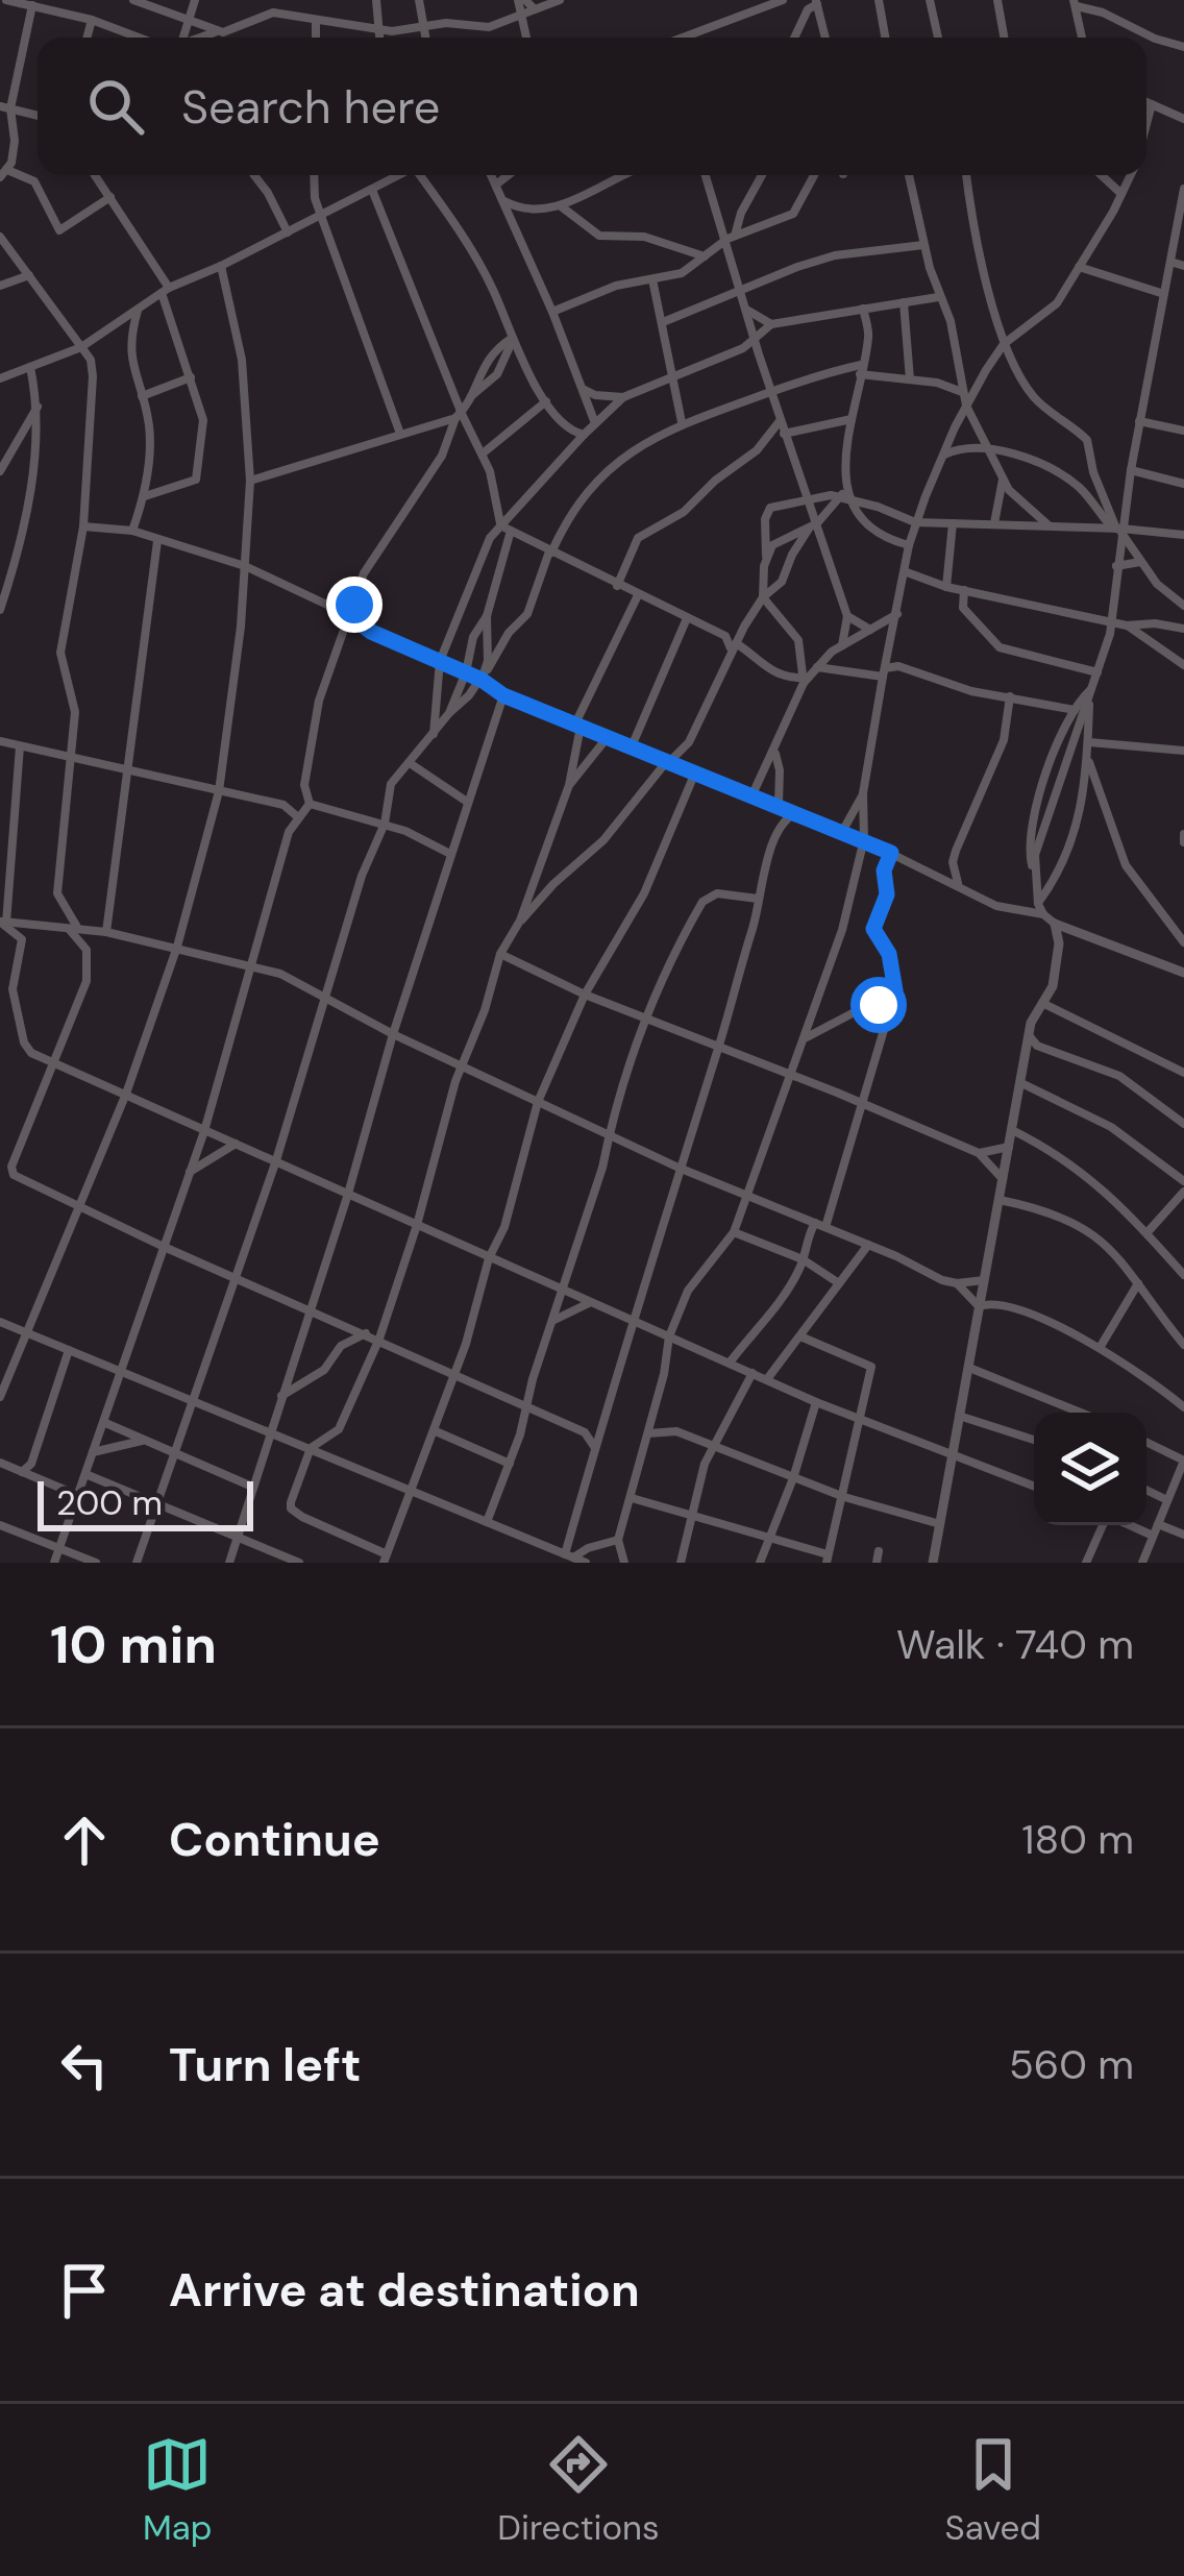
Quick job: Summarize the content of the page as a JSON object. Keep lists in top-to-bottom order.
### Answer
{
  "scale_bar": "200 m",
  "page": {
    "search": "Search here",
    "scale": "200 m",
    "heading": ["10 min", "Walk · 740 m"],
    "list": [
      ["Continue", "180 m"],
      ["Turn left", "560 m"],
      "Arrive at destination"
    ],
    "nav": ["Map", "Directions", "Saved"]
  }
}
